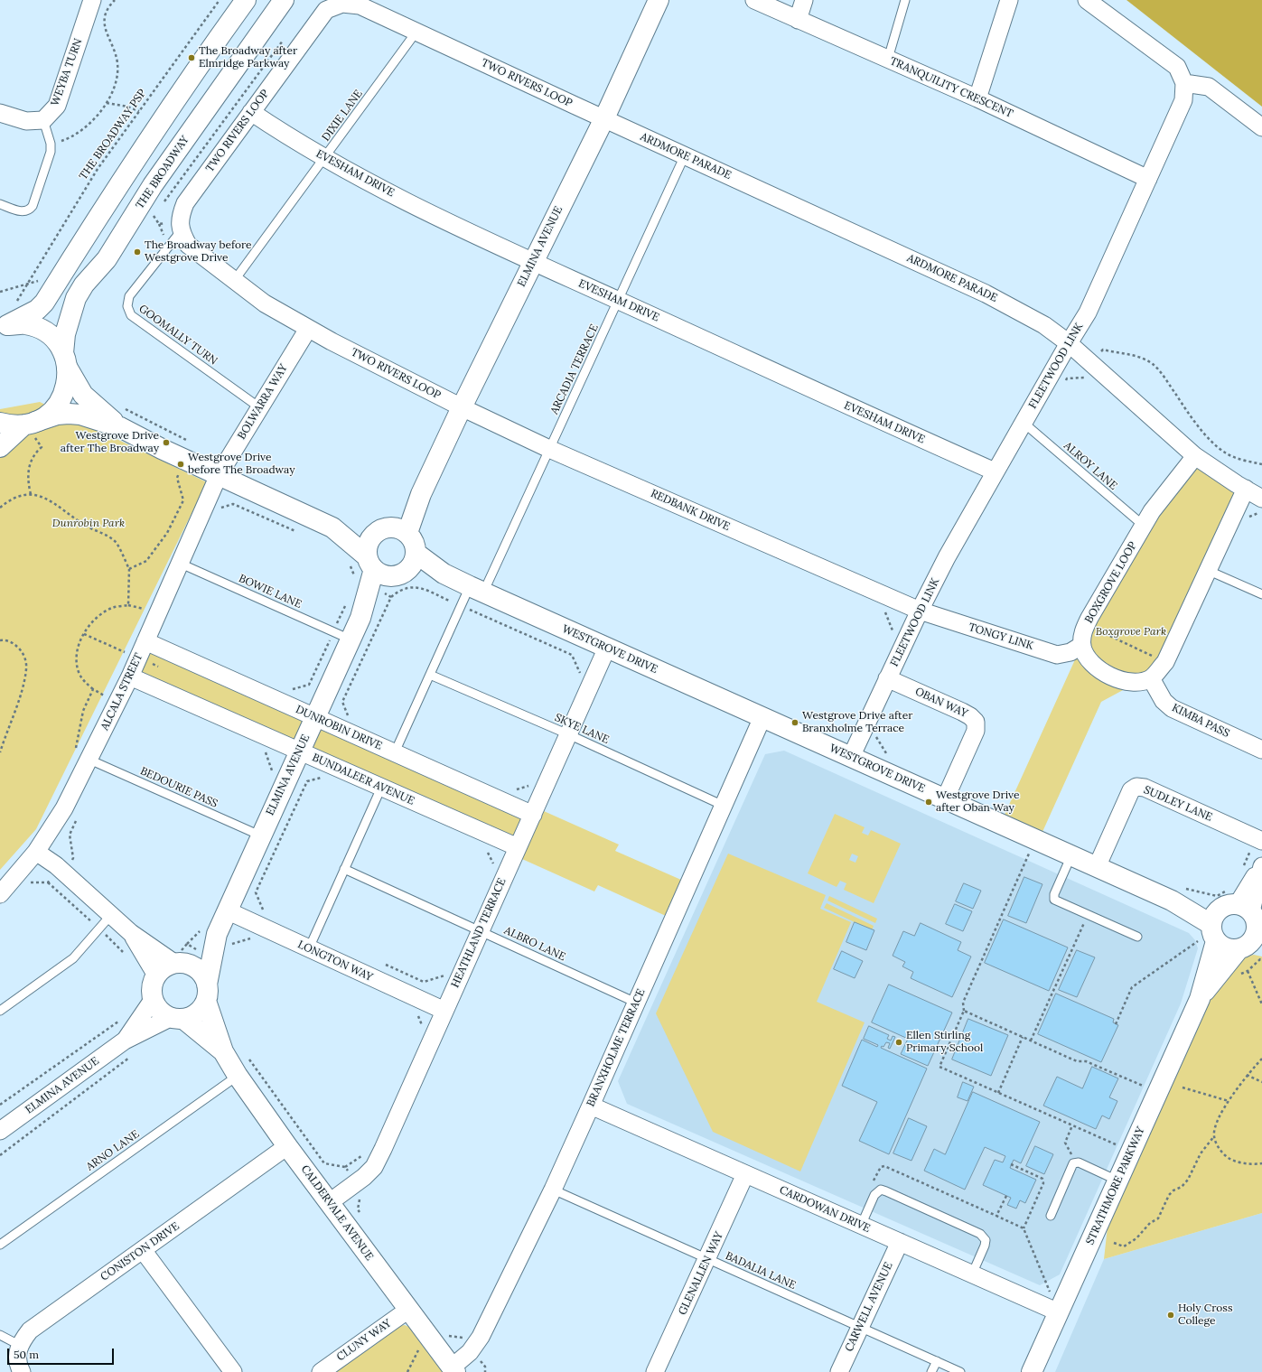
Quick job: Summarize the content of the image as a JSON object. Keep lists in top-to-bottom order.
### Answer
{
  "streets": {
    "street": [
      "WEYBA TURN",
      "TWO RIVERS LOOP",
      "TRANQUILITY CRESCENT",
      "ARDMORE PARADE",
      "THE BROADWAY",
      "EVESHAM DRIVE",
      "ELMINA AVENUE",
      "FLEETWOOD LINK",
      "BOLWARRA WAY",
      "REDBANK DRIVE",
      "BOXGROVE LOOP",
      "TONGY LINK",
      "WESTGROVE DRIVE",
      "ALCALA STREET",
      "OBAN WAY",
      "KIMBA PASS",
      "DUNROBIN DRIVE",
      "BUNDALEER AVENUE",
      "SUDLEY LANE",
      "HEATHLAND TERRACE",
      "LONGTON WAY",
      "BRANXHOLME TERRACE",
      "STRATHMORE PARKWAY",
      "CARDOWAN DRIVE",
      "CALDERVALE AVENUE",
      "CONISTON DRIVE",
      "GLENALLEN WAY",
      "CARWELL AVENUE",
      "CLUNY WAY"
    ],
    "lane": [
      "DIXIE LANE",
      "GOOMALLY TURN",
      "ARCADIA TERRACE",
      "ALROY LANE",
      "BOWIE LANE",
      "SKYE LANE",
      "BEDOURIE PASS",
      "ALBRO LANE",
      "ARNO LANE",
      "BADALIA LANE"
    ],
    "path": ["THE BROADWAY PSP"]
  },
  "crossings": [
    ["TWO RIVERS LOOP", "DIXIE LANE"],
    ["TWO RIVERS LOOP", "ARDMORE PARADE"],
    ["TWO RIVERS LOOP", "EVESHAM DRIVE"],
    ["TWO RIVERS LOOP", "ELMINA AVENUE"],
    ["TWO RIVERS LOOP", "GOOMALLY TURN"],
    ["TWO RIVERS LOOP", "BOLWARRA WAY"],
    ["TWO RIVERS LOOP", "REDBANK DRIVE"],
    ["TRANQUILITY CRESCENT", "FLEETWOOD LINK"],
    ["DIXIE LANE", "EVESHAM DRIVE"],
    ["ARDMORE PARADE", "ELMINA AVENUE"],
    ["ARDMORE PARADE", "FLEETWOOD LINK"],
    ["ARDMORE PARADE", "ARCADIA TERRACE"],
    ["ARDMORE PARADE", "BOXGROVE LOOP"],
    ["EVESHAM DRIVE", "ELMINA AVENUE"],
    ["EVESHAM DRIVE", "FLEETWOOD LINK"],
    ["EVESHAM DRIVE", "ARCADIA TERRACE"],
    ["ELMINA AVENUE", "REDBANK DRIVE"],
    ["ELMINA AVENUE", "BOWIE LANE"],
    ["ELMINA AVENUE", "WESTGROVE DRIVE"],
    ["ELMINA AVENUE", "DUNROBIN DRIVE"],
    ["ELMINA AVENUE", "BUNDALEER AVENUE"],
    ["ELMINA AVENUE", "BEDOURIE PASS"],
    ["ELMINA AVENUE", "LONGTON WAY"],
    ["ELMINA AVENUE", "CALDERVALE AVENUE"],
    ["GOOMALLY TURN", "BOLWARRA WAY"],
    ["FLEETWOOD LINK", "ALROY LANE"],
    ["FLEETWOOD LINK", "REDBANK DRIVE"],
    ["FLEETWOOD LINK", "TONGY LINK"],
    ["FLEETWOOD LINK", "WESTGROVE DRIVE"],
    ["FLEETWOOD LINK", "OBAN WAY"],
    ["ARCADIA TERRACE", "REDBANK DRIVE"],
    ["ARCADIA TERRACE", "WESTGROVE DRIVE"],
    ["BOLWARRA WAY", "ALCALA STREET"],
    ["ALROY LANE", "BOXGROVE LOOP"],
    ["REDBANK DRIVE", "TONGY LINK"],
    ["BOXGROVE LOOP", "TONGY LINK"],
    ["BOWIE LANE", "ALCALA STREET"],
    ["WESTGROVE DRIVE", "OBAN WAY"],
    ["WESTGROVE DRIVE", "SUDLEY LANE"],
    ["WESTGROVE DRIVE", "HEATHLAND TERRACE"],
    ["WESTGROVE DRIVE", "BRANXHOLME TERRACE"],
    ["WESTGROVE DRIVE", "STRATHMORE PARKWAY"],
    ["ALCALA STREET", "DUNROBIN DRIVE"],
    ["ALCALA STREET", "BUNDALEER AVENUE"],
    ["ALCALA STREET", "BEDOURIE PASS"],
    ["DUNROBIN DRIVE", "HEATHLAND TERRACE"],
    ["SKYE LANE", "HEATHLAND TERRACE"],
    ["SKYE LANE", "BRANXHOLME TERRACE"],
    ["BUNDALEER AVENUE", "HEATHLAND TERRACE"],
    ["HEATHLAND TERRACE", "ALBRO LANE"],
    ["HEATHLAND TERRACE", "LONGTON WAY"],
    ["HEATHLAND TERRACE", "CALDERVALE AVENUE"],
    ["ALBRO LANE", "BRANXHOLME TERRACE"],
    ["BRANXHOLME TERRACE", "CARDOWAN DRIVE"],
    ["BRANXHOLME TERRACE", "CALDERVALE AVENUE"],
    ["BRANXHOLME TERRACE", "BADALIA LANE"],
    ["ARNO LANE", "CALDERVALE AVENUE"],
    ["STRATHMORE PARKWAY", "CARDOWAN DRIVE"],
    ["CARDOWAN DRIVE", "GLENALLEN WAY"],
    ["CARDOWAN DRIVE", "CARWELL AVENUE"],
    ["CALDERVALE AVENUE", "CONISTON DRIVE"],
    ["CALDERVALE AVENUE", "CLUNY WAY"],
    ["BADALIA LANE", "GLENALLEN WAY"],
    ["BADALIA LANE", "CARWELL AVENUE"]
  ],
  "parks": ["Dunrobin Park", "Boxgrove Park"],
  "places": [
    "The Broadway after Elmridge Parkway",
    "The Broadway before Westgrove Drive",
    "Westgrove Drive after The Broadway",
    "Westgrove Drive before The Broadway",
    "Westgrove Drive after Branxholme Terrace",
    "Westgrove Drive after Oban Way",
    "Ellen Stirling Primary School",
    "Holy Cross College"
  ],
  "scale_bar": "50 m"
}
